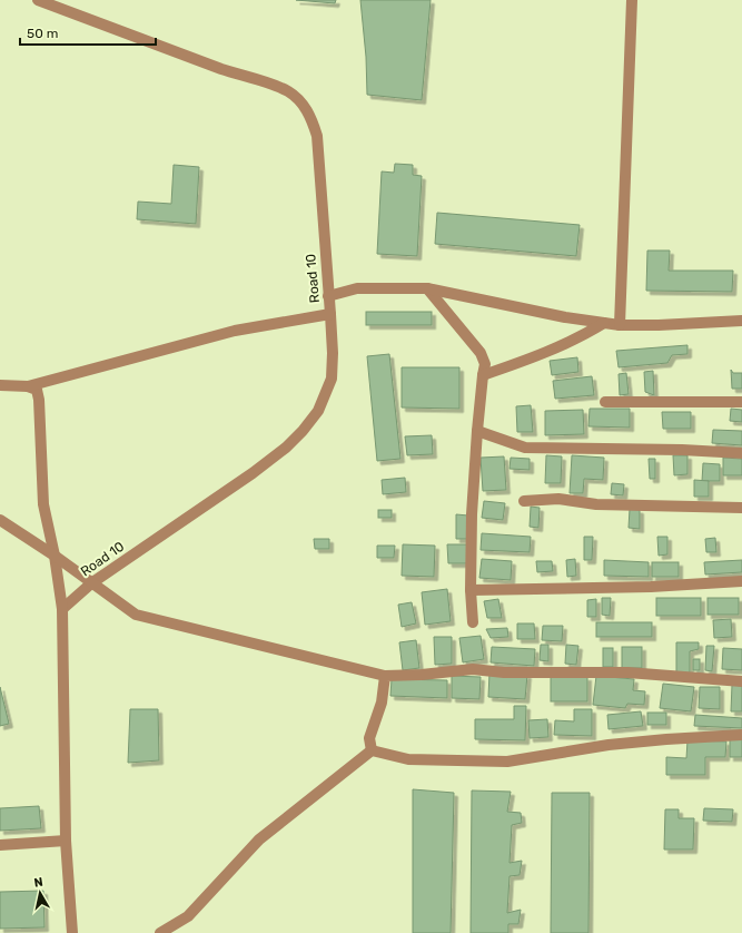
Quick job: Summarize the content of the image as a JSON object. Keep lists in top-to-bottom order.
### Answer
{
  "streets": {
    "street": ["Road 10"]
  },
  "scale_bar": "50 m",
  "north": "top"
}
